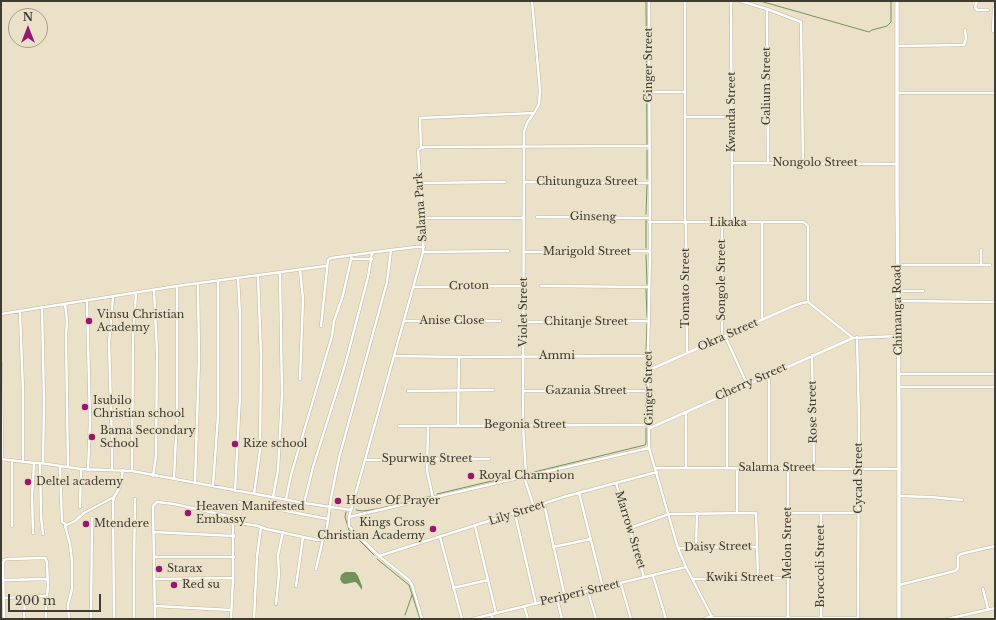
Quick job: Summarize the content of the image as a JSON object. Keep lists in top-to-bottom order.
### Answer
{
  "streets": {
    "street": [
      "Ginger Street",
      "Galium Street",
      "Kwanda Street",
      "Nongolo Street",
      "Chitunguza Street",
      "Salama Park",
      "Ginseng",
      "Likaka",
      "Marigold Street",
      "Songole Street",
      "Croton",
      "Tomato Street",
      "Chimanga Road",
      "Violet Street",
      "Anise Close",
      "Chitanje Street",
      "Okra Street",
      "Ammi",
      "Cherry Street",
      "Gazania Street",
      "Rose Street",
      "Begonia Street",
      "Spurwing Street",
      "Salama Street",
      "Cycad Street",
      "Lily Street",
      "Marrow Street",
      "Melon Street",
      "Daisy Street",
      "Broccoli Street",
      "Kwiki Street",
      "Periperi Street"
    ]
  },
  "crossings": [
    ["Ginger Street", "Chitunguza Street"],
    ["Ginger Street", "Ginseng"],
    ["Ginger Street", "Likaka"],
    ["Ginger Street", "Marigold Street"],
    ["Ginger Street", "Chitanje Street"],
    ["Ginger Street", "Okra Street"],
    ["Ginger Street", "Ammi"],
    ["Ginger Street", "Cherry Street"],
    ["Ginger Street", "Gazania Street"],
    ["Ginger Street", "Begonia Street"],
    ["Ginger Street", "Salama Street"],
    ["Ginger Street", "Lily Street"],
    ["Ginger Street", "Daisy Street"],
    ["Ginger Street", "Kwiki Street"],
    ["Ginger Street", "Periperi Street"],
    ["Galium Street", "Nongolo Street"],
    ["Kwanda Street", "Nongolo Street"],
    ["Kwanda Street", "Likaka"],
    ["Nongolo Street", "Chimanga Road"],
    ["Chitunguza Street", "Violet Street"],
    ["Salama Park", "Croton"],
    ["Salama Park", "Violet Street"],
    ["Salama Park", "Anise Close"],
    ["Salama Park", "Ammi"],
    ["Salama Park", "Spurwing Street"],
    ["Likaka", "Songole Street"],
    ["Likaka", "Tomato Street"],
    ["Likaka", "Okra Street"],
    ["Marigold Street", "Violet Street"],
    ["Songole Street", "Okra Street"],
    ["Croton", "Violet Street"],
    ["Tomato Street", "Okra Street"],
    ["Chimanga Road", "Cherry Street"],
    ["Chimanga Road", "Salama Street"],
    ["Violet Street", "Chitanje Street"],
    ["Violet Street", "Ammi"],
    ["Violet Street", "Gazania Street"],
    ["Violet Street", "Begonia Street"],
    ["Violet Street", "Lily Street"],
    ["Cherry Street", "Rose Street"],
    ["Cherry Street", "Begonia Street"],
    ["Cherry Street", "Cycad Street"],
    ["Rose Street", "Salama Street"],
    ["Salama Street", "Cycad Street"],
    ["Salama Street", "Melon Street"],
    ["Lily Street", "Marrow Street"],
    ["Marrow Street", "Periperi Street"],
    ["Melon Street", "Kwiki Street"]
  ],
  "places": [
    "Vinsu Christian Academy",
    "Isubilo Christian school",
    "Bama Secondary School",
    "Rize school",
    "Royal Champion",
    "Deltel academy",
    "House Of Prayer",
    "Heaven Manifested Embassy",
    "Mtendere",
    "Kings Cross Christian Academy",
    "Starax",
    "Red su"
  ],
  "scale_bar": "200 m",
  "north": "top"
}
